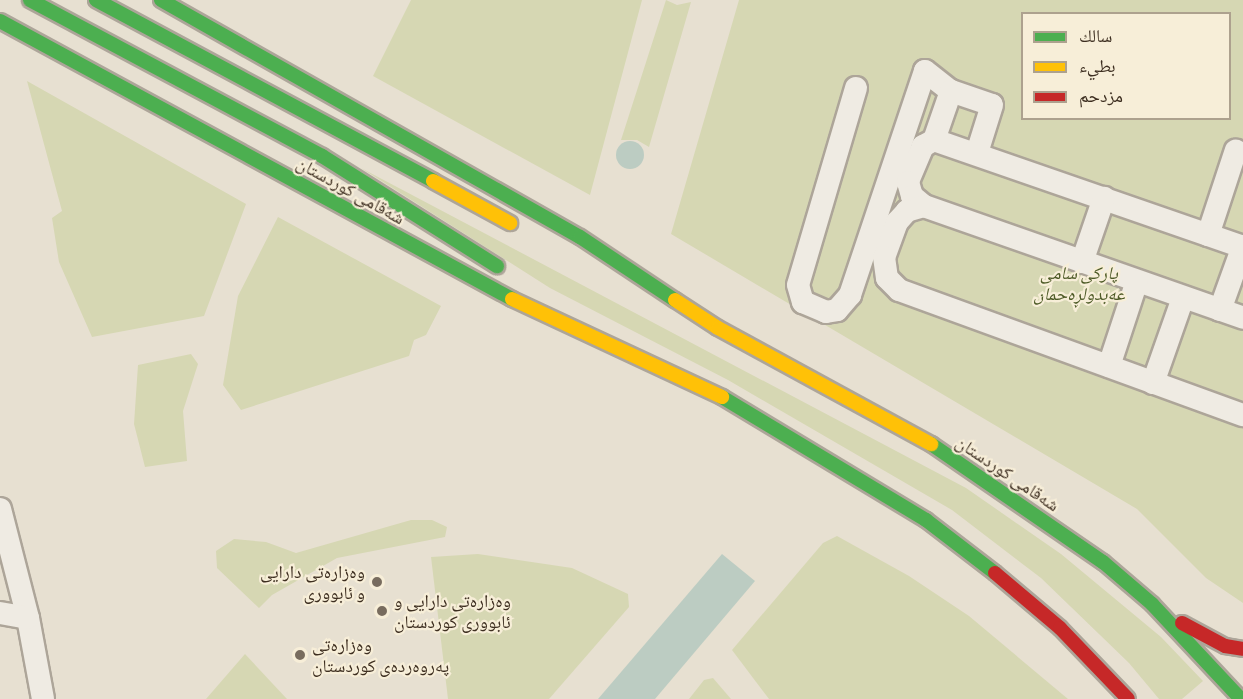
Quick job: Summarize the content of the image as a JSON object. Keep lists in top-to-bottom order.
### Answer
{
  "streets": {
    "highway": ["شەقامی کوردستان"]
  },
  "parks": ["پارکی سامی عەبدولڕەحمان"],
  "places": ["وەزارەتی دارایی و ئابووری", "وەزارەتی دارایی و ئابووری کوردستان", "وەزارەتی پەروەردەی کوردستان"],
  "legend": ["سالك", "بطيء", "مزدحم"]
}
